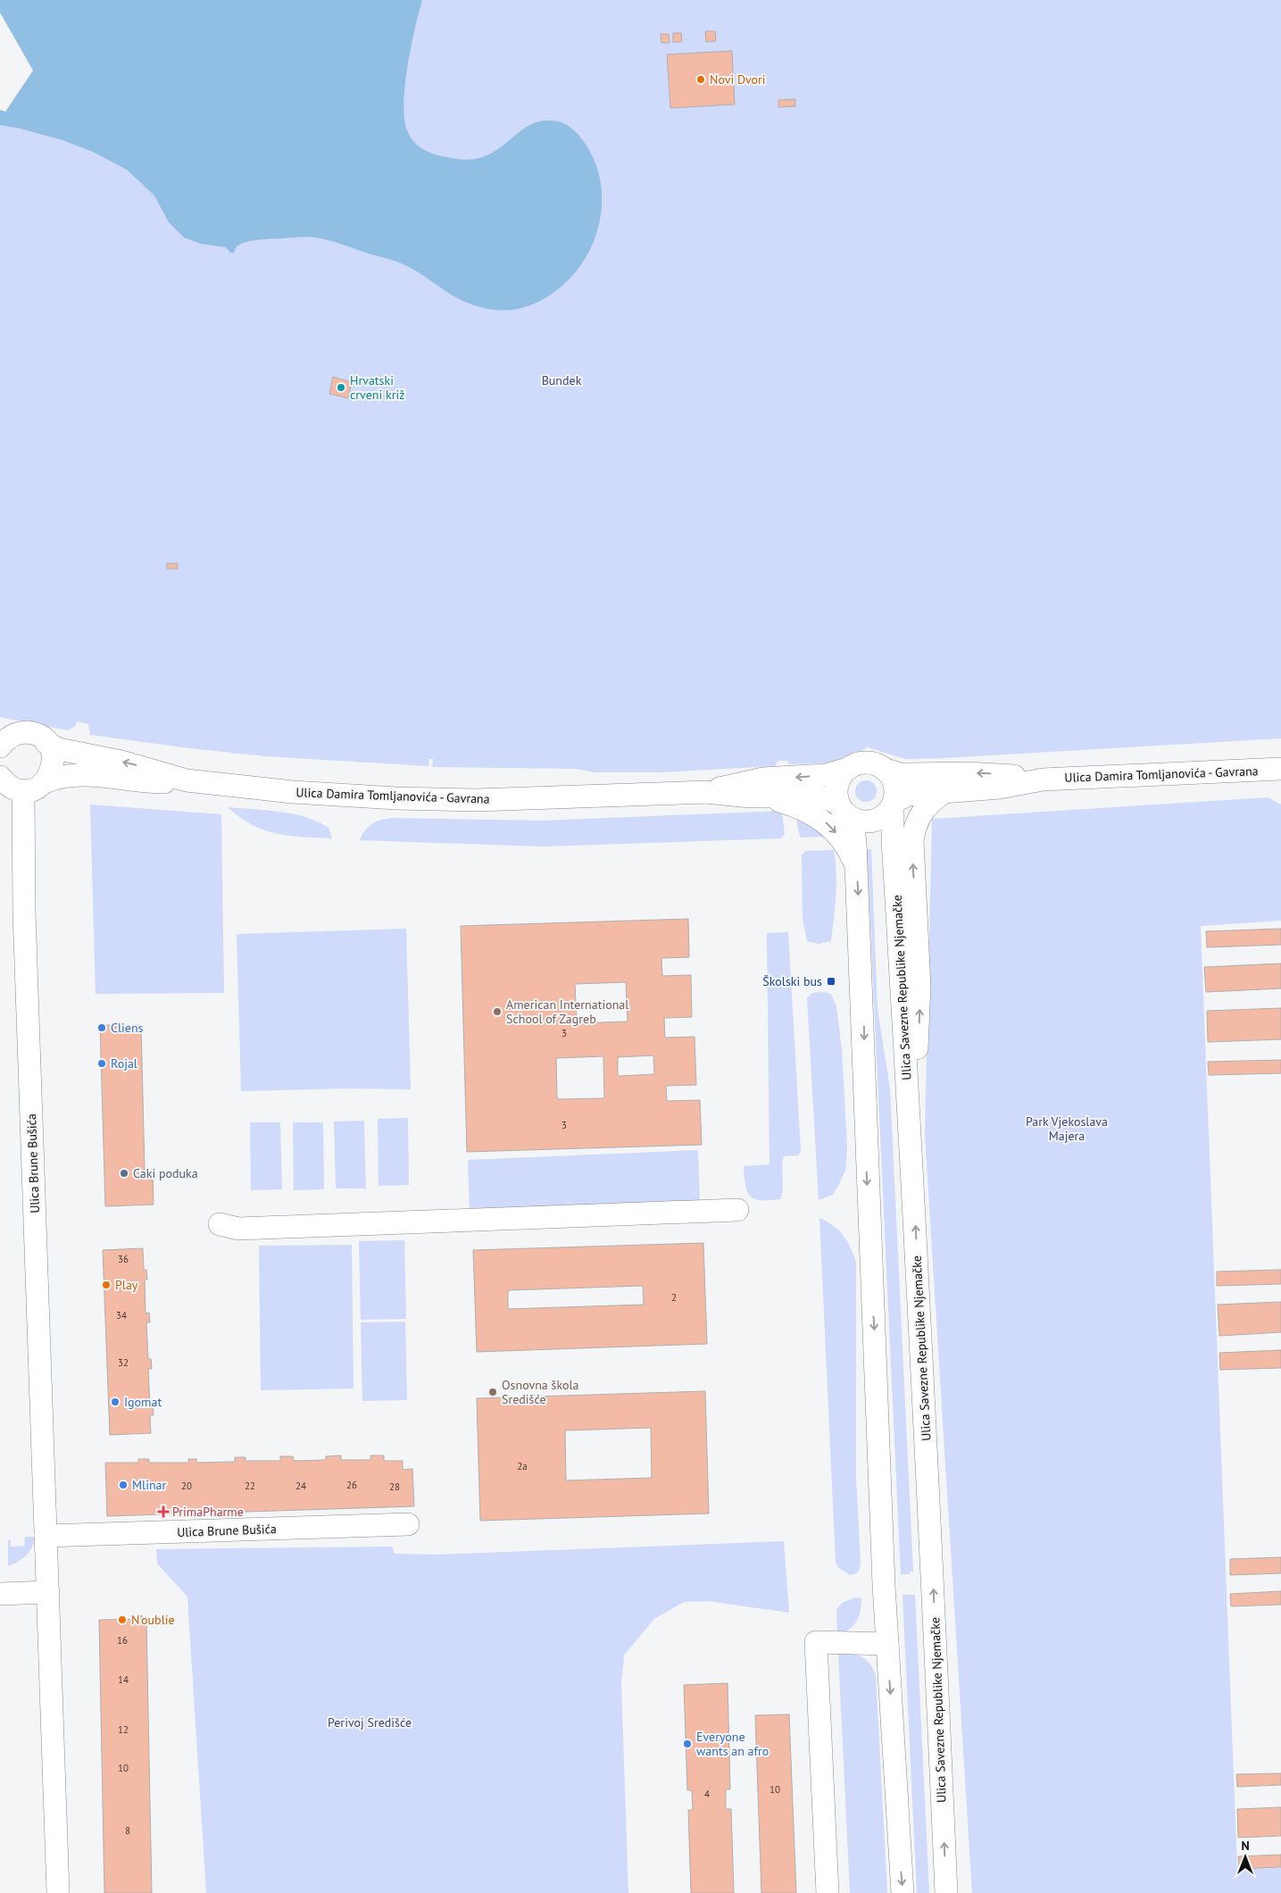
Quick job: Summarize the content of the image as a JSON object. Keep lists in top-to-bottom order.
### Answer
{
  "streets": {
    "street": ["Ulica Damira Tomljanovića - Gavrana", "Ulica Savezne Republike Njemačke", "Ulica Brune Bušića"]
  },
  "crossings": [
    ["Ulica Damira Tomljanovića - Gavrana", "Ulica Savezne Republike Njemačke"],
    ["Ulica Damira Tomljanovića - Gavrana", "Ulica Brune Bušića"]
  ],
  "parks": ["Bundek", "Park Vjekoslava Majera", "Perivoj Središće"],
  "places": {
    "other": [
      "Novi Dvori",
      "Hrvatski crveni križ",
      "American International School of Zagreb",
      "Cliens",
      "Rojal",
      "Caki poduka",
      "Play",
      "Osnovna škola Središće",
      "Igomat",
      "Mlinar",
      "N'oublie",
      "Everyone wants an afro"
    ],
    "transit": ["Školski bus"],
    "health": ["PrimaPharme"]
  },
  "house_numbers": [
    "3",
    "3",
    "36",
    "2",
    "34",
    "32",
    "2a",
    "26",
    "20",
    "22",
    "24",
    "28",
    "16",
    "14",
    "12",
    "10",
    "10",
    "4",
    "8"
  ],
  "north": "top"
}
